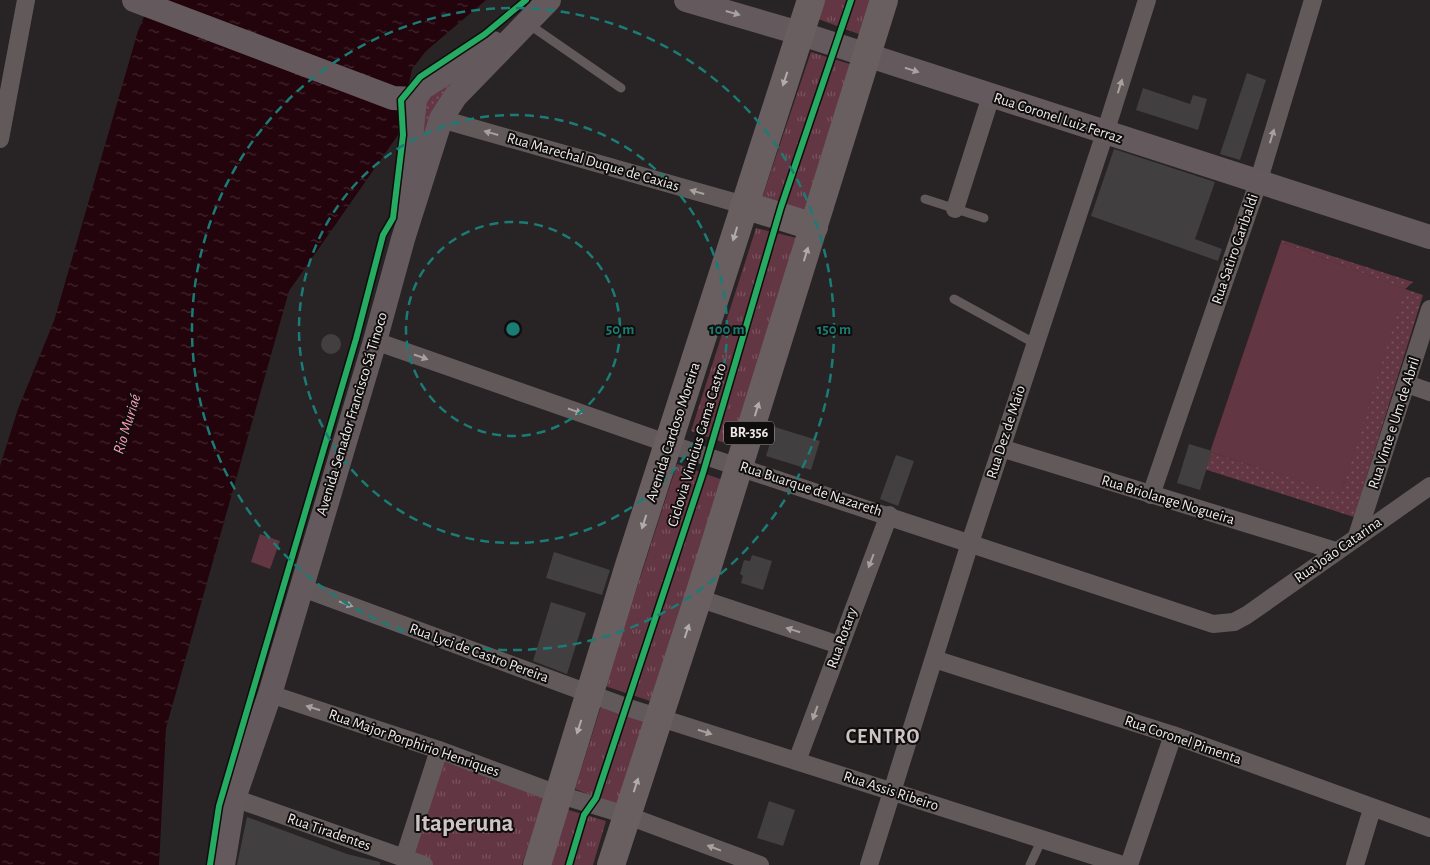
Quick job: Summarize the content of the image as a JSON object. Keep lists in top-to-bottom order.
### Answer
{
  "streets": {
    "highway": ["Avenida Cardoso Moreira", "BR-356"],
    "street": [
      "Rua Coronel Luiz Ferraz",
      "Rua Marechal Duque de Caxias",
      "Rua Satiro Garibaldi",
      "Avenida Senador Francisco Sá Tinoco",
      "Rua Vinte e Um de Abril",
      "Rua Dez de Maio",
      "Rua Buarque de Nazareth",
      "Rua Briolange Nogueira",
      "Rua João Catarina",
      "Rua Rotary",
      "Rua Lyci de Castro Pereira",
      "Rua Coronel Pimenta",
      "Rua Major Porphirio Henriques",
      "Rua Assis Ribeiro",
      "Rua Tiradentes"
    ],
    "cycle path": ["Ciclovia Vinicius Gama Castro"]
  },
  "crossings": [
    ["Rua Coronel Luiz Ferraz", "Rua Satiro Garibaldi"],
    ["Rua Coronel Luiz Ferraz", "Avenida Cardoso Moreira"],
    ["Rua Coronel Luiz Ferraz", "Rua Dez de Maio"],
    ["Rua Coronel Luiz Ferraz", "BR-356"],
    ["Rua Marechal Duque de Caxias", "Avenida Senador Francisco Sá Tinoco"],
    ["Rua Marechal Duque de Caxias", "Avenida Cardoso Moreira"],
    ["Rua Satiro Garibaldi", "Rua Briolange Nogueira"],
    ["Avenida Senador Francisco Sá Tinoco", "Rua Buarque de Nazareth"],
    ["Avenida Senador Francisco Sá Tinoco", "Rua Lyci de Castro Pereira"],
    ["Avenida Senador Francisco Sá Tinoco", "Rua Major Porphirio Henriques"],
    ["Avenida Senador Francisco Sá Tinoco", "Rua Tiradentes"],
    ["Rua Vinte e Um de Abril", "Rua João Catarina"],
    ["Avenida Cardoso Moreira", "Rua Buarque de Nazareth"],
    ["Avenida Cardoso Moreira", "Rua Lyci de Castro Pereira"],
    ["Avenida Cardoso Moreira", "Rua Major Porphirio Henriques"],
    ["Rua Dez de Maio", "Rua Buarque de Nazareth"],
    ["Rua Dez de Maio", "Rua Briolange Nogueira"],
    ["Rua Dez de Maio", "Rua Coronel Pimenta"],
    ["Rua Dez de Maio", "Rua Assis Ribeiro"],
    ["BR-356", "Rua Buarque de Nazareth"],
    ["BR-356", "Rua Lyci de Castro Pereira"],
    ["BR-356", "Rua Assis Ribeiro"],
    ["Rua Buarque de Nazareth", "Rua João Catarina"],
    ["Rua Buarque de Nazareth", "Rua Rotary"],
    ["Rua Briolange Nogueira", "Rua João Catarina"],
    ["Rua Rotary", "Rua Assis Ribeiro"],
    ["Rua Lyci de Castro Pereira", "Rua Assis Ribeiro"]
  ],
  "one_way": [
    "Rua Marechal Duque de Caxias",
    "Rua Satiro Garibaldi",
    "Rua Rotary",
    "Rua Lyci de Castro Pereira",
    "Rua Major Porphirio Henriques"
  ],
  "districts": ["CENTRO", "Itaperuna"],
  "water": ["Rio Muriaé"],
  "rings": ["50 m", "100 m", "150 m"]
}
